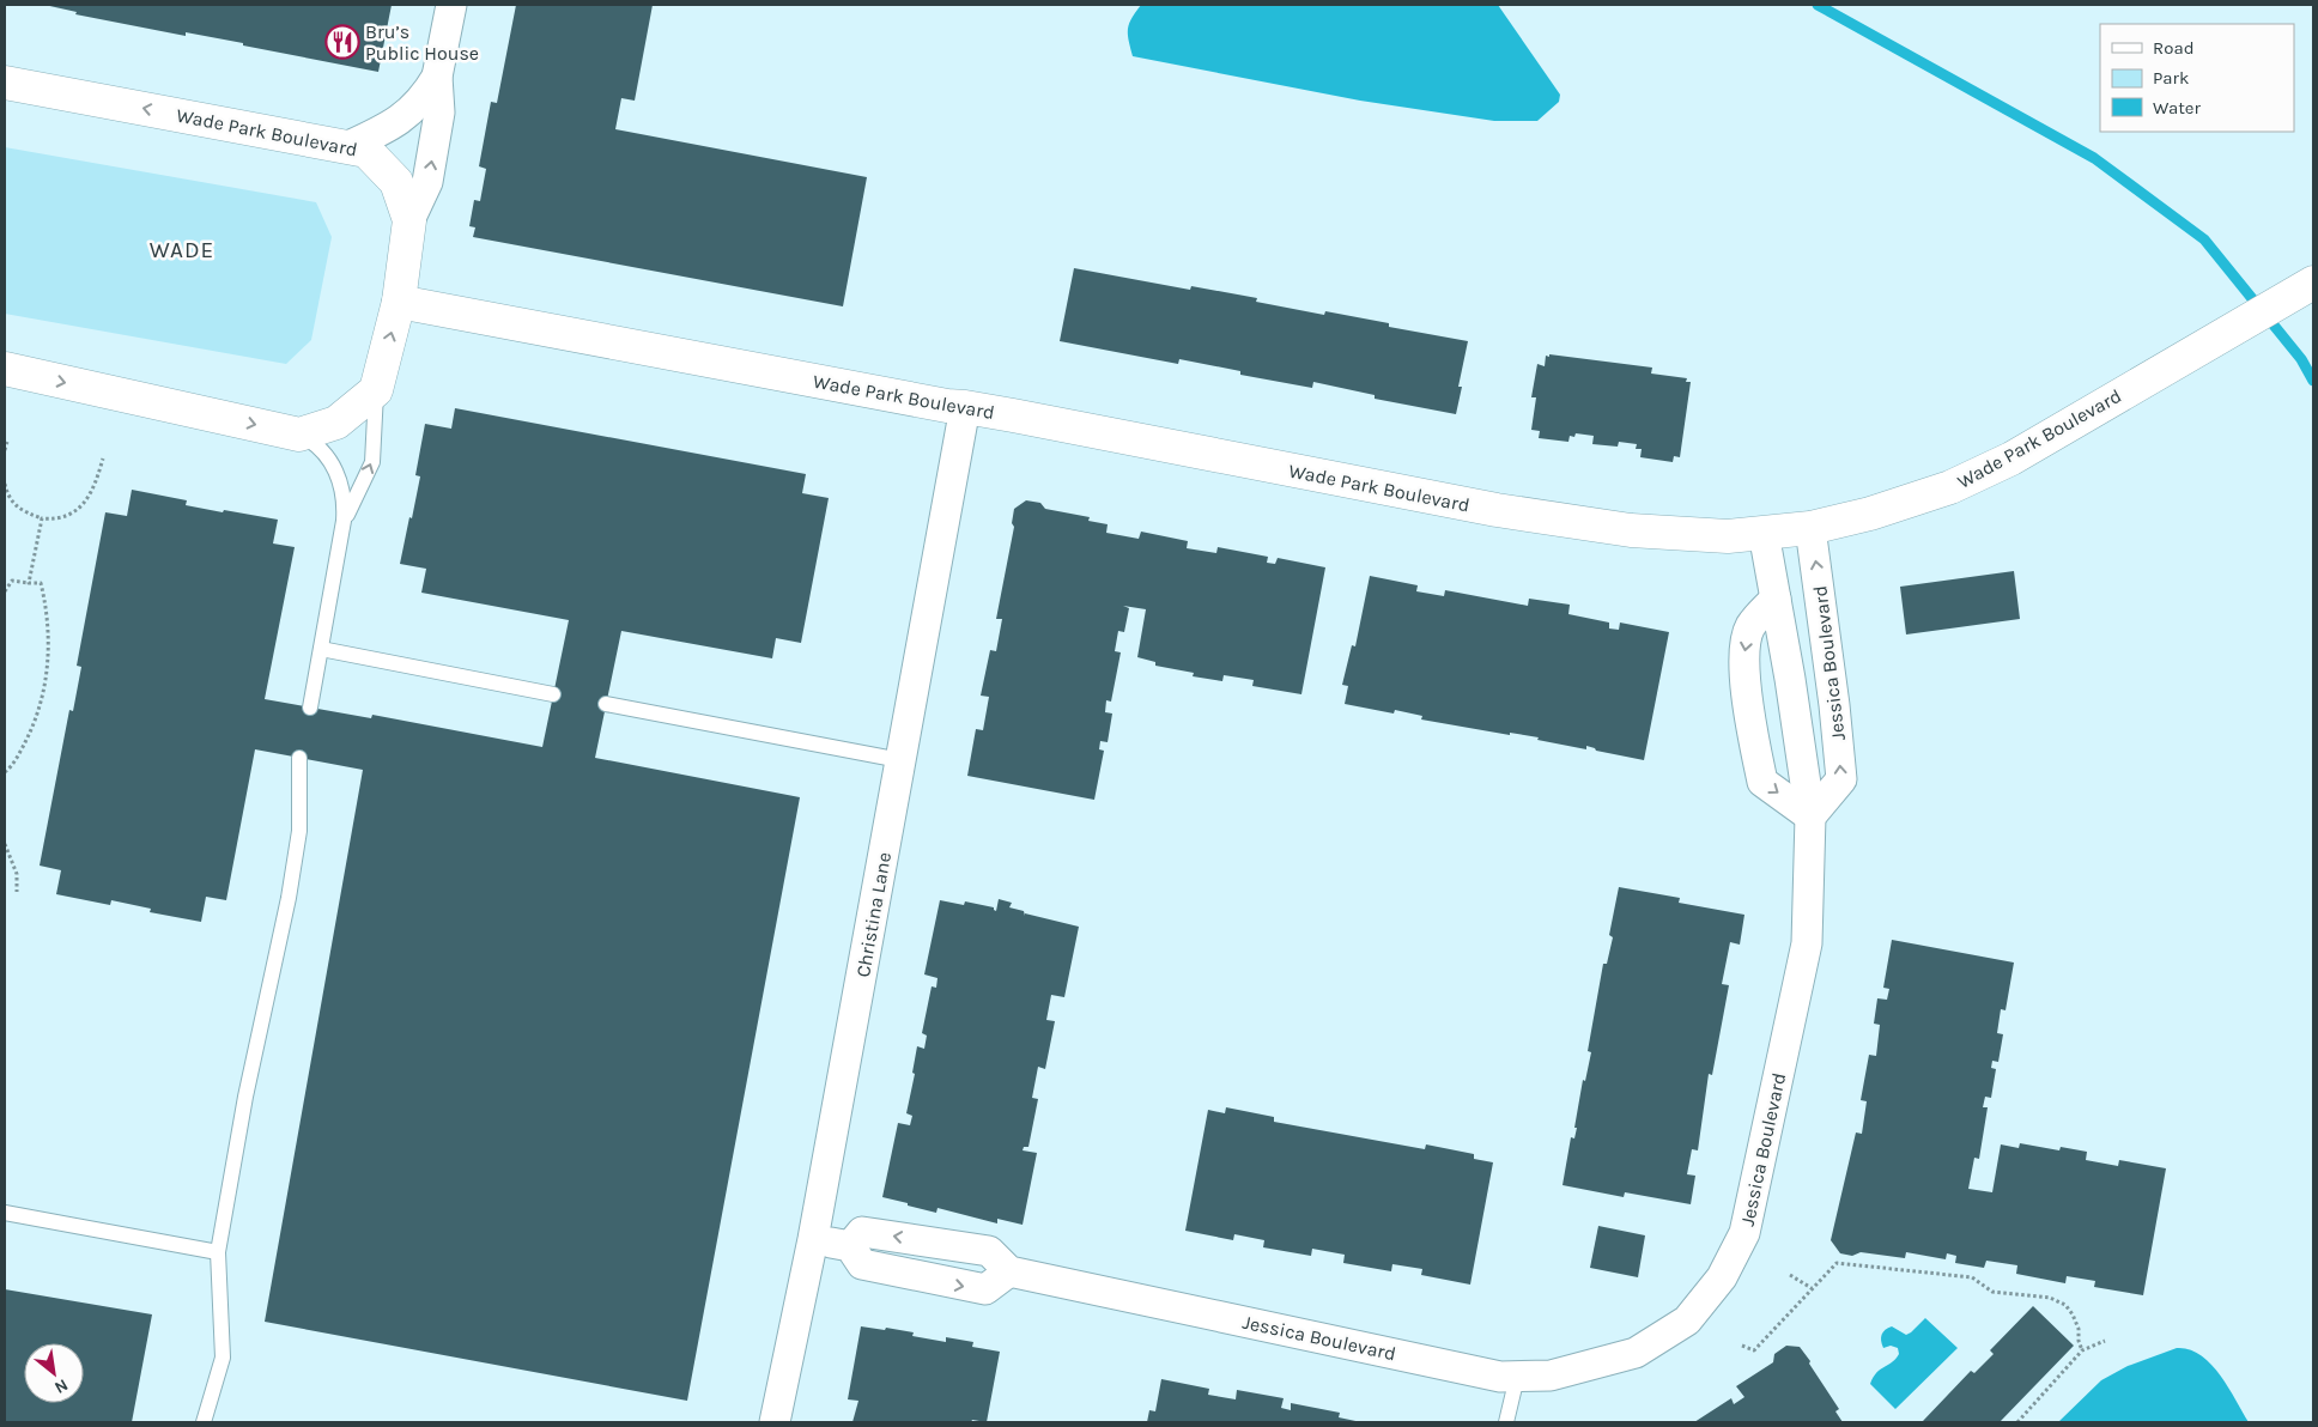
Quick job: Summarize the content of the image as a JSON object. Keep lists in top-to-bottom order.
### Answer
{
  "streets": {
    "street": ["Wade Park Boulevard", "Jessica Boulevard", "Christina Lane"]
  },
  "crossings": [
    ["Wade Park Boulevard", "Jessica Boulevard"],
    ["Wade Park Boulevard", "Christina Lane"]
  ],
  "districts": ["WADE"],
  "places": {
    "restaurant": ["Bru’s Public House"]
  },
  "legend": ["Road", "Park", "Water"],
  "north": "bottom right"
}
